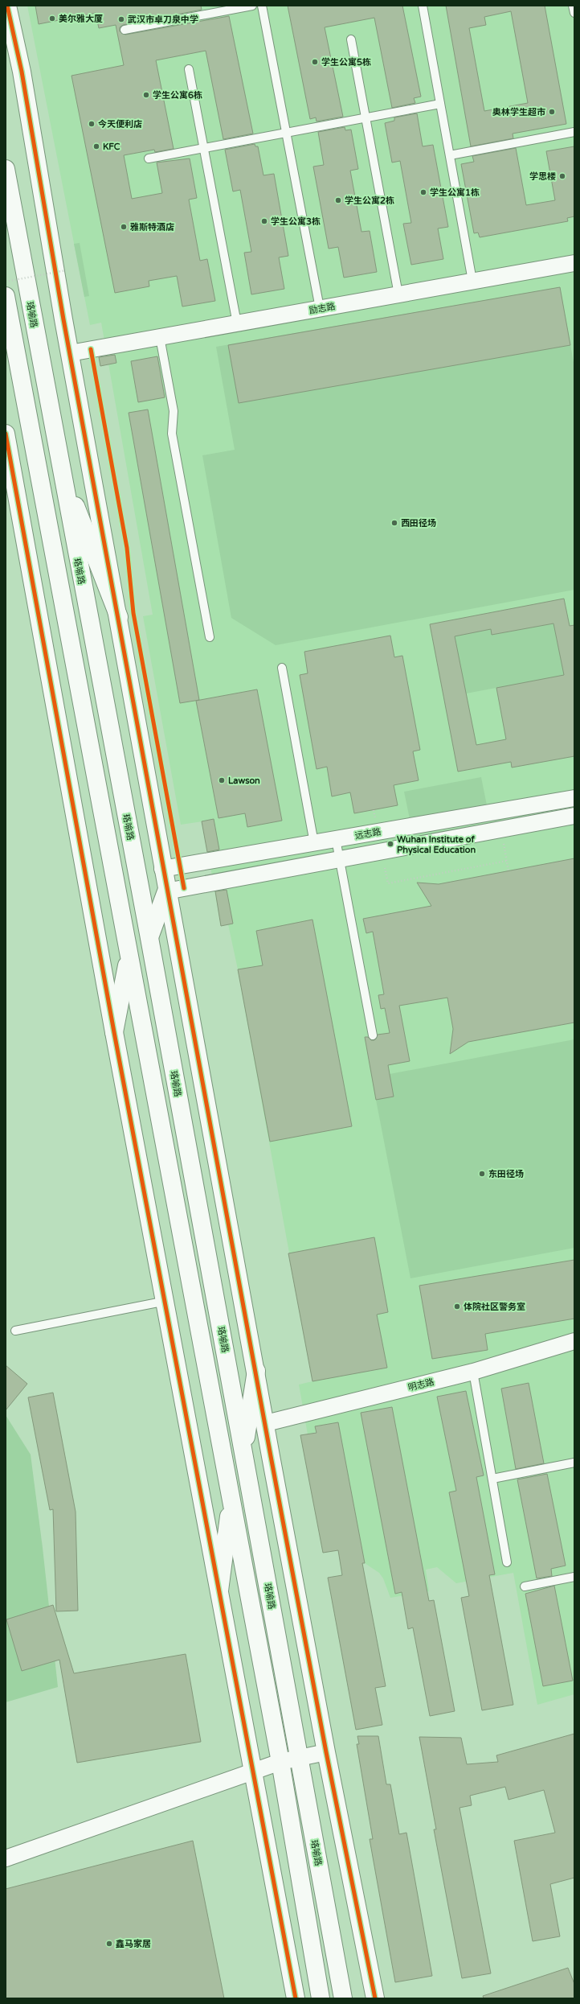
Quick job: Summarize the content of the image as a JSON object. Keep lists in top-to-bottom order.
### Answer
{
  "streets": {
    "main road": ["珞喻路"],
    "street": ["励志路", "远志路", "明志路"]
  },
  "places": [
    "美尔雅大厦",
    "武汉市卓刀泉中学",
    "学生公寓5栋",
    "学生公寓6栋",
    "奥林学生超市",
    "今天便利店",
    "KFC",
    "学思楼",
    "学生公寓1栋",
    "学生公寓2栋",
    "学生公寓3栋",
    "雅斯特酒店",
    "西田径场",
    "Lawson",
    "Wuhan Institute of Physical Education",
    "东田径场",
    "体院社区警务室",
    "鑫马家居"
  ]
}
